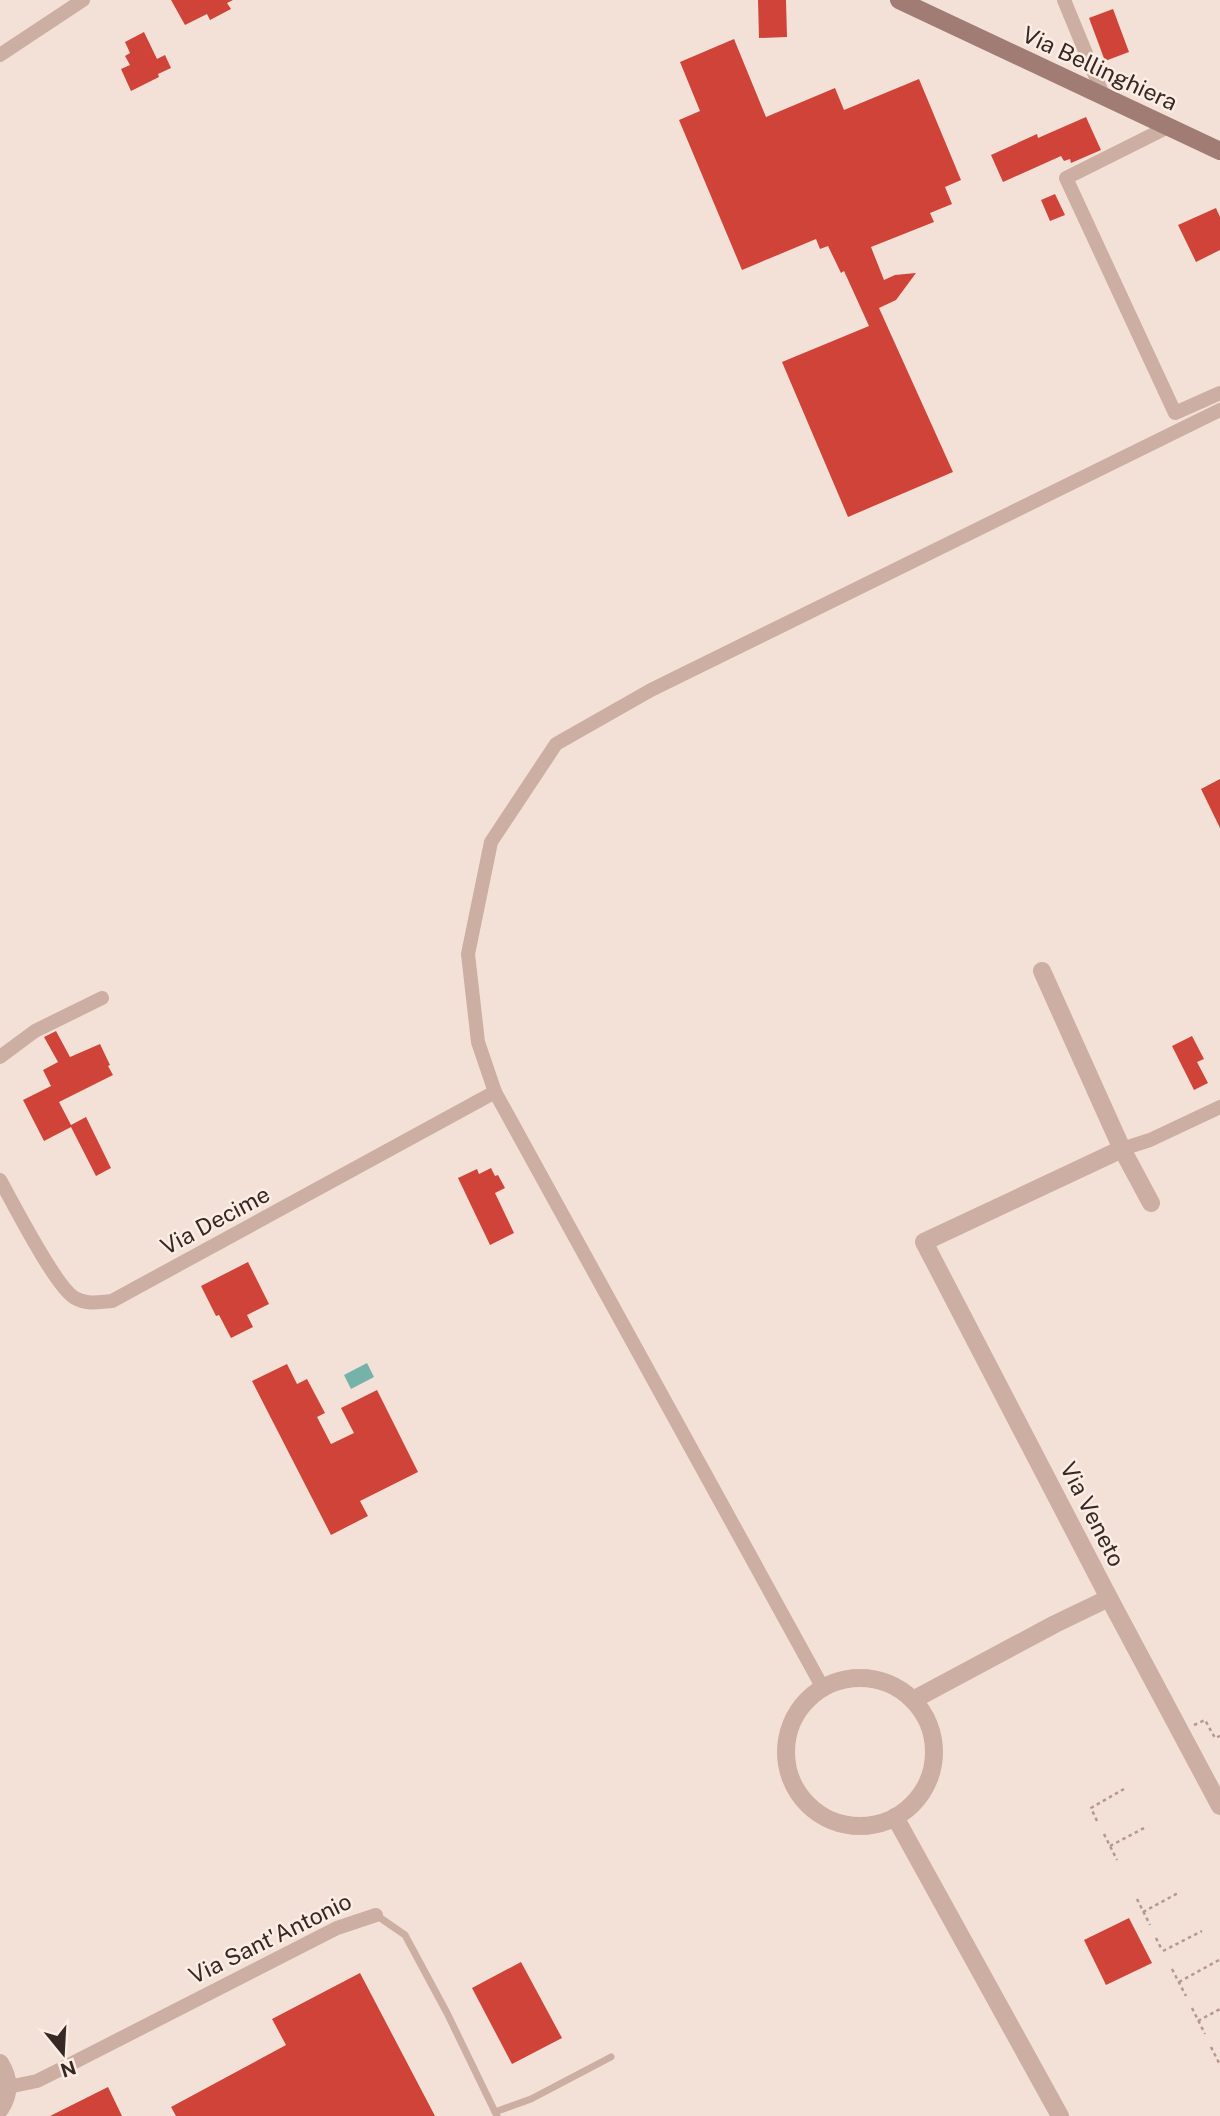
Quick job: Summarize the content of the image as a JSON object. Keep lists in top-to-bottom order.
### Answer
{
  "streets": {
    "main road": ["Via Bellinghiera"],
    "street": ["Via Decime", "Via Veneto", "Via Sant'Antonio"]
  },
  "north": "bottom"
}
